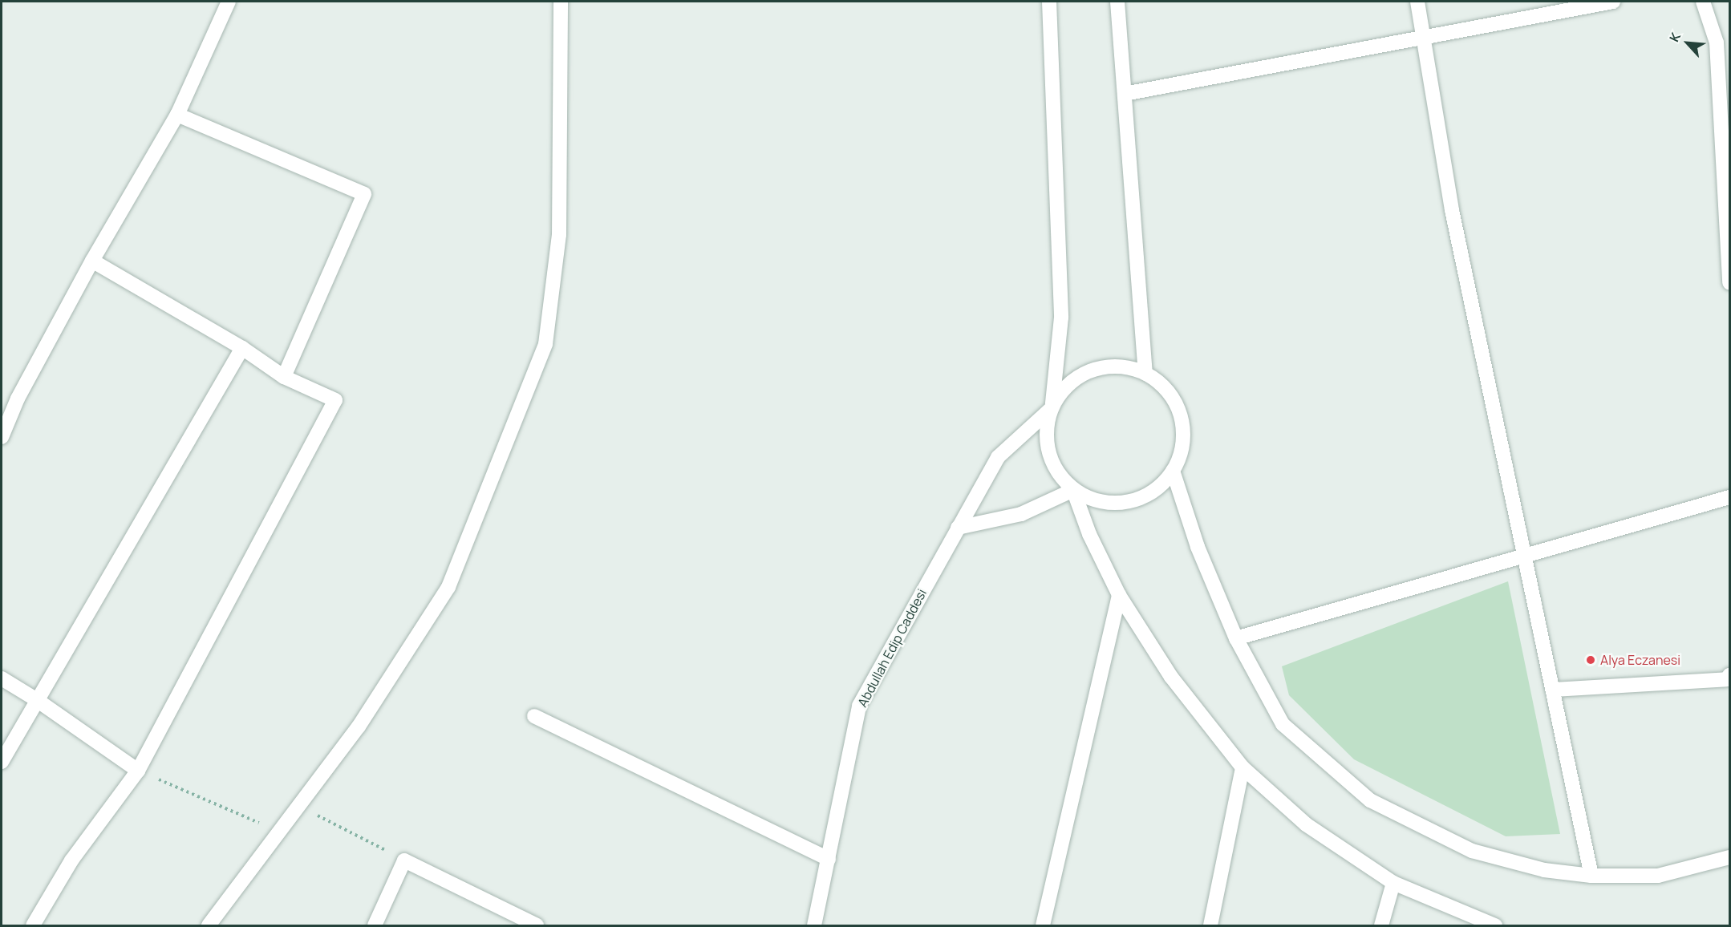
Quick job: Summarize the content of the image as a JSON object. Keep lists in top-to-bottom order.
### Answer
{
  "streets": {
    "street": ["Abdullah Edip Caddesi"]
  },
  "places": ["Alya Eczanesi"],
  "north": "top left"
}
